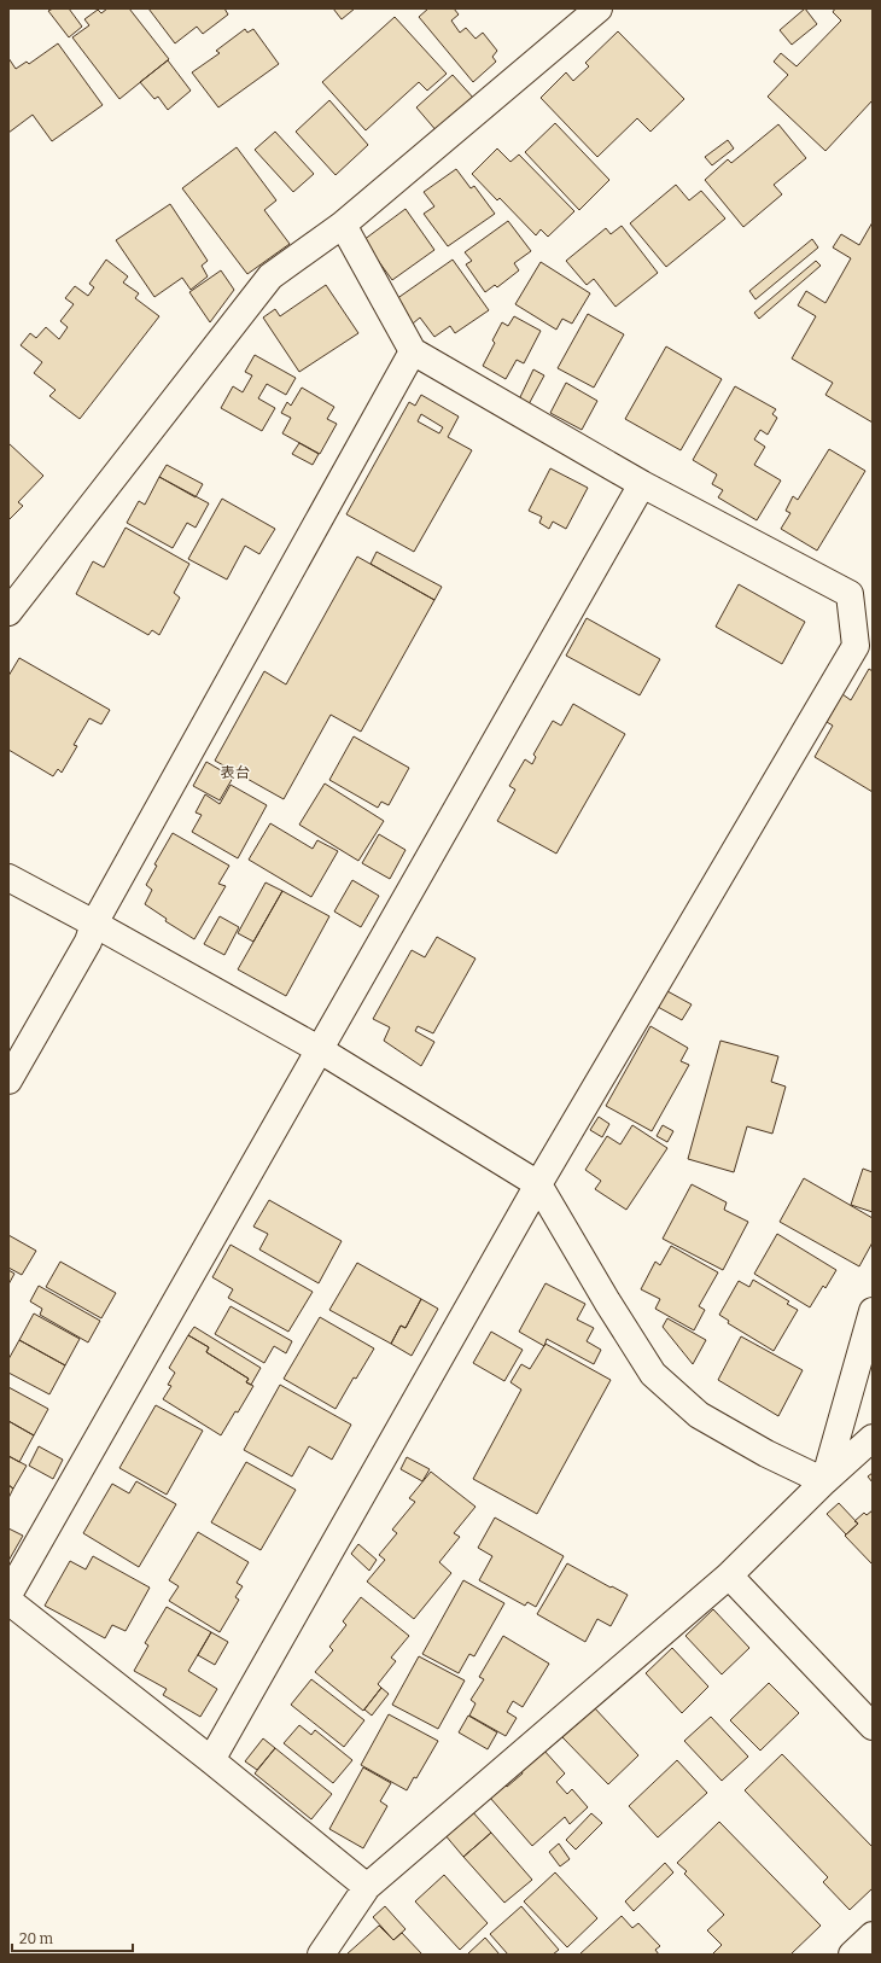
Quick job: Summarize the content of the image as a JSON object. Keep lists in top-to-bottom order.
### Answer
{
  "districts": ["表台"],
  "scale_bar": "20 m"
}
